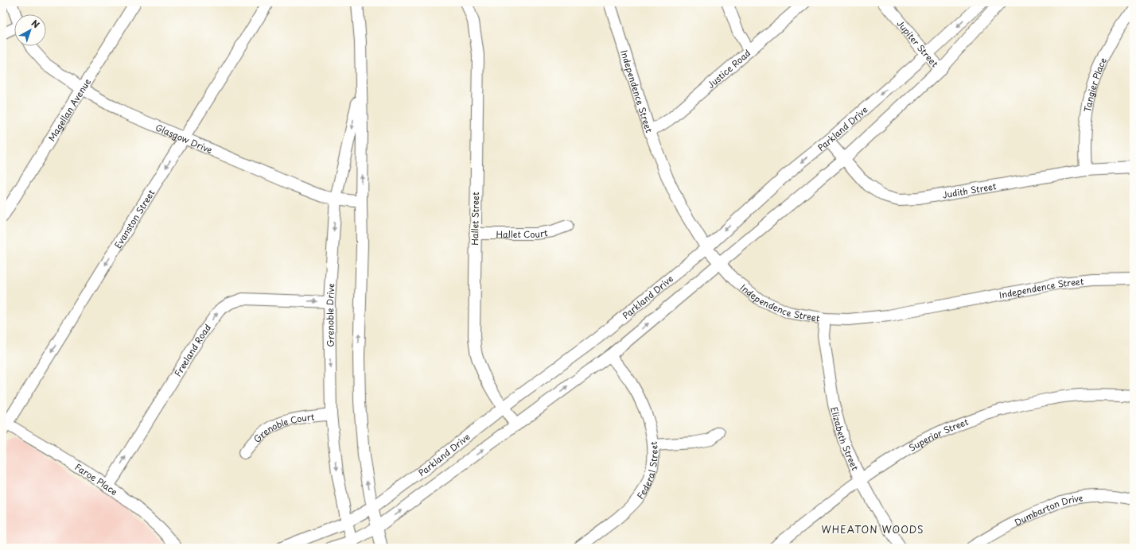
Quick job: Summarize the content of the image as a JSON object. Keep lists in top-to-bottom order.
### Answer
{
  "streets": {
    "street": [
      "Jupiter Street",
      "Justice Road",
      "Tangier Place",
      "Independence Street",
      "Magellan Avenue",
      "Parkland Drive",
      "Glasgow Drive",
      "Judith Street",
      "Evanston Street",
      "Hallet Street",
      "Hallet Court",
      "Grenoble Drive",
      "Freeland Road",
      "Grenoble Court",
      "Superior Street",
      "Elizabeth Street",
      "Federal Street",
      "Faroe Place",
      "Dumbarton Drive"
    ]
  },
  "crossings": [
    ["Jupiter Street", "Parkland Drive"],
    ["Justice Road", "Independence Street"],
    ["Tangier Place", "Judith Street"],
    ["Independence Street", "Parkland Drive"],
    ["Independence Street", "Elizabeth Street"],
    ["Magellan Avenue", "Glasgow Drive"],
    ["Parkland Drive", "Judith Street"],
    ["Parkland Drive", "Hallet Street"],
    ["Parkland Drive", "Grenoble Drive"],
    ["Glasgow Drive", "Evanston Street"],
    ["Glasgow Drive", "Grenoble Drive"],
    ["Evanston Street", "Faroe Place"],
    ["Hallet Street", "Hallet Court"],
    ["Grenoble Drive", "Freeland Road"],
    ["Grenoble Drive", "Grenoble Court"],
    ["Freeland Road", "Faroe Place"],
    ["Superior Street", "Elizabeth Street"]
  ],
  "one_way": ["Evanston Street", "Freeland Road"],
  "districts": ["WHEATON WOODS"],
  "north": "top right"
}
